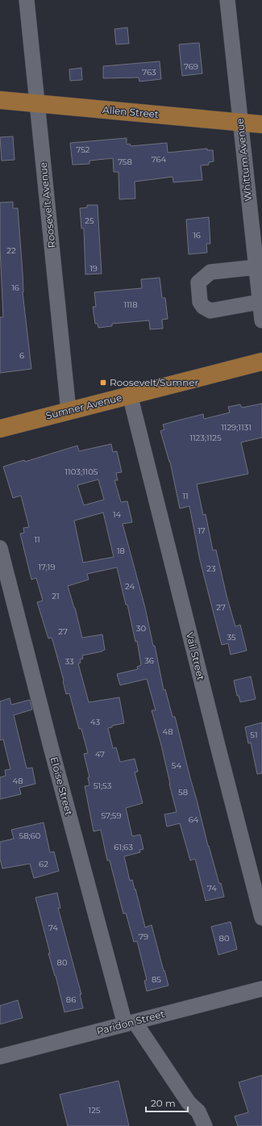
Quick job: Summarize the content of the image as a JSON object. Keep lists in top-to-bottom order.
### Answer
{
  "streets": {
    "main road": ["Allen Street", "Sumner Avenue"],
    "street": [
      "Whittum Avenue",
      "Roosevelt Avenue",
      "Vail Street",
      "Eloise Street",
      "Paridon Street"
    ]
  },
  "crossings": [
    ["Allen Street", "Whittum Avenue"],
    ["Allen Street", "Roosevelt Avenue"],
    ["Roosevelt Avenue", "Sumner Avenue"],
    ["Sumner Avenue", "Vail Street"],
    ["Eloise Street", "Paridon Street"]
  ],
  "places": {
    "transit": ["Roosevelt/Sumner"]
  },
  "house_numbers": [
    "769",
    "763",
    "752",
    "764",
    "758",
    "25",
    "16",
    "22",
    "19",
    "16",
    "1118",
    "6",
    "1129;1131",
    "1123;1125",
    "1103;1105",
    "11",
    "14",
    "17",
    "11",
    "18",
    "17;19",
    "23",
    "24",
    "21",
    "27",
    "30",
    "27",
    "35",
    "36",
    "33",
    "43",
    "48",
    "51",
    "47",
    "54",
    "48",
    "51;53",
    "58",
    "57;59",
    "64",
    "58;60",
    "61;63",
    "62",
    "74",
    "74",
    "79",
    "80",
    "80",
    "85",
    "86",
    "125"
  ],
  "scale_bar": "20 m"
}
